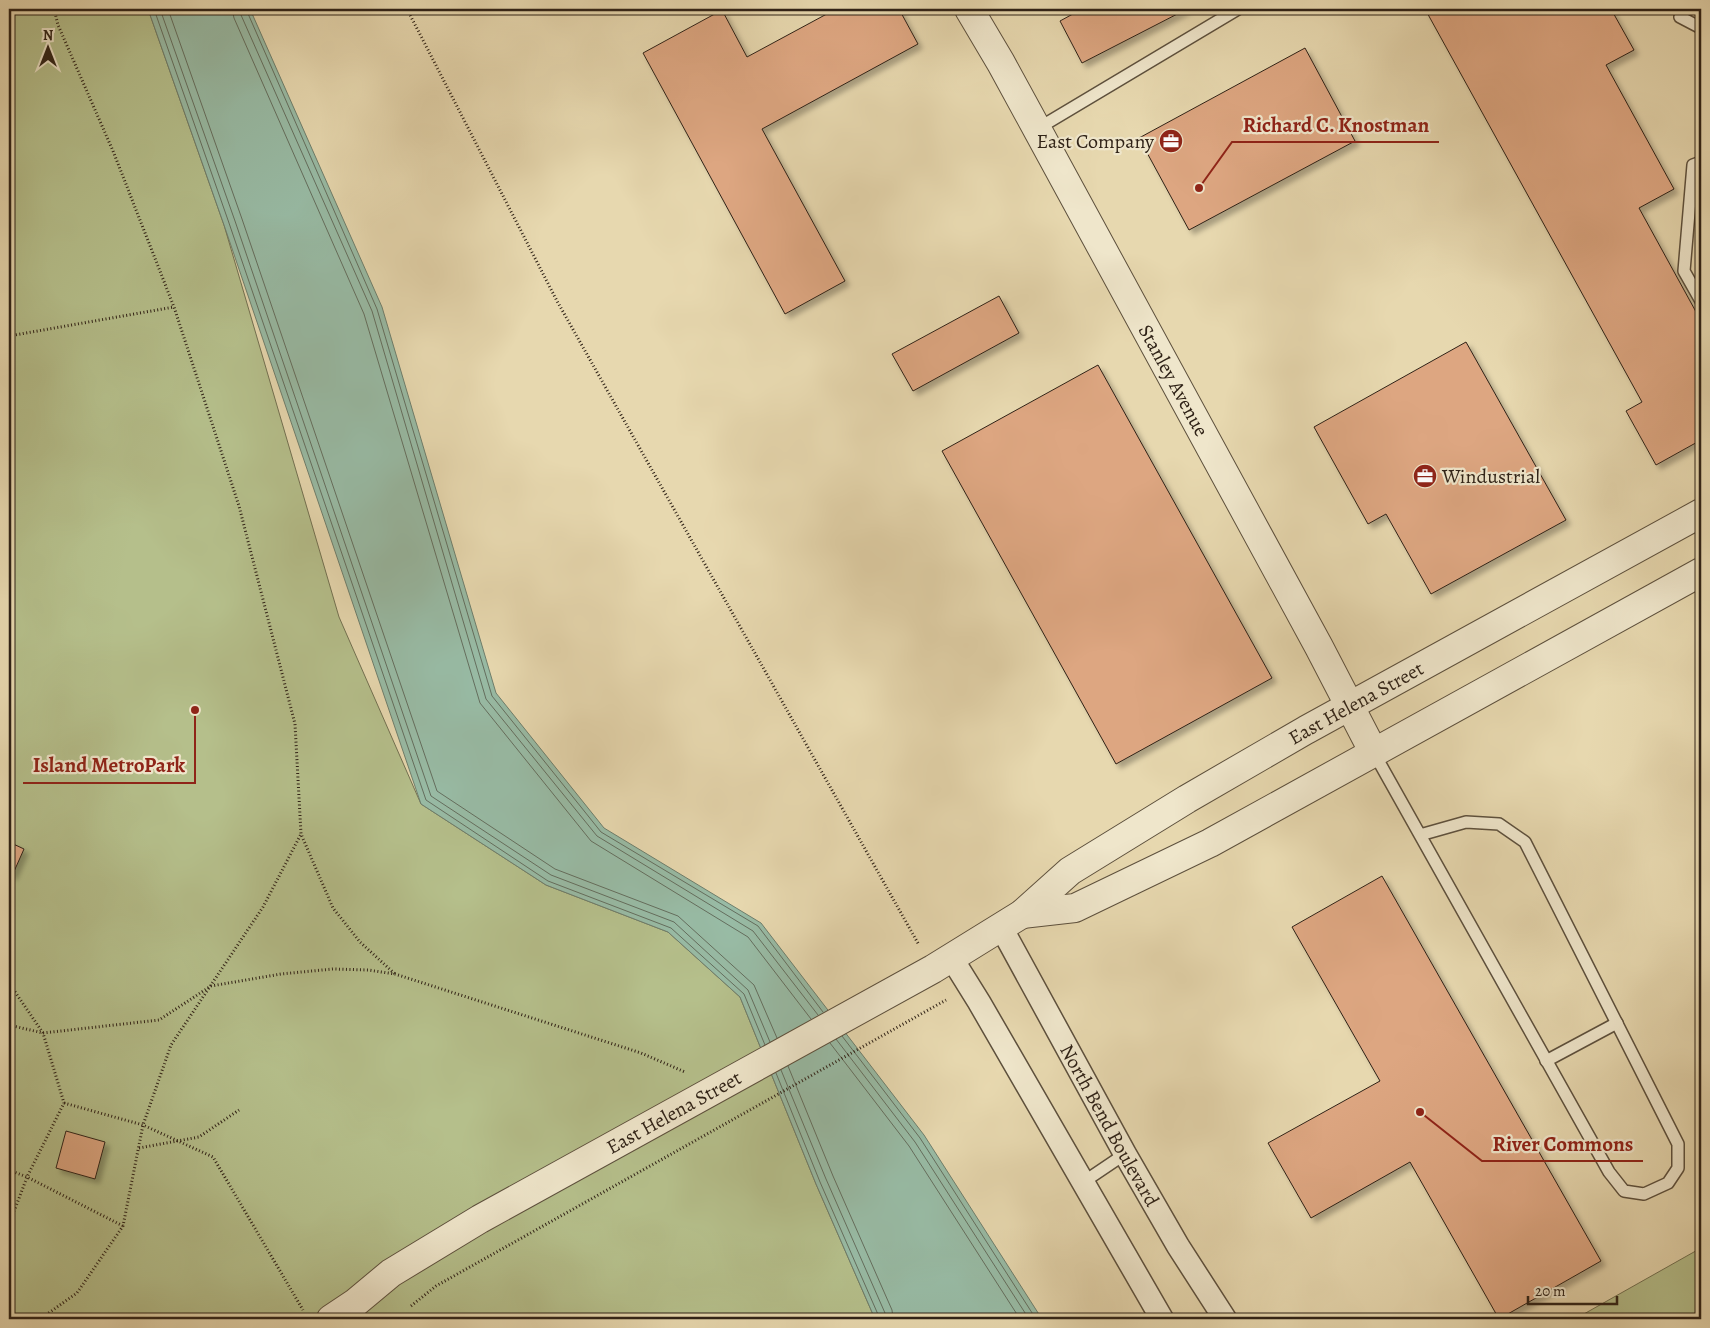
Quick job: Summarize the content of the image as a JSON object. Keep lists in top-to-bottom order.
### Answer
{
  "streets": {
    "street": ["Stanley Avenue", "East Helena Street", "North Bend Boulevard"]
  },
  "crossings": [
    ["Stanley Avenue", "East Helena Street"],
    ["East Helena Street", "North Bend Boulevard"]
  ],
  "places": {
    "office": ["East Company", "Windustrial"],
    "other": ["Richard C. Knostman", "Island MetroPark", "River Commons"]
  },
  "scale_bar": "20 m",
  "north": "top"
}
